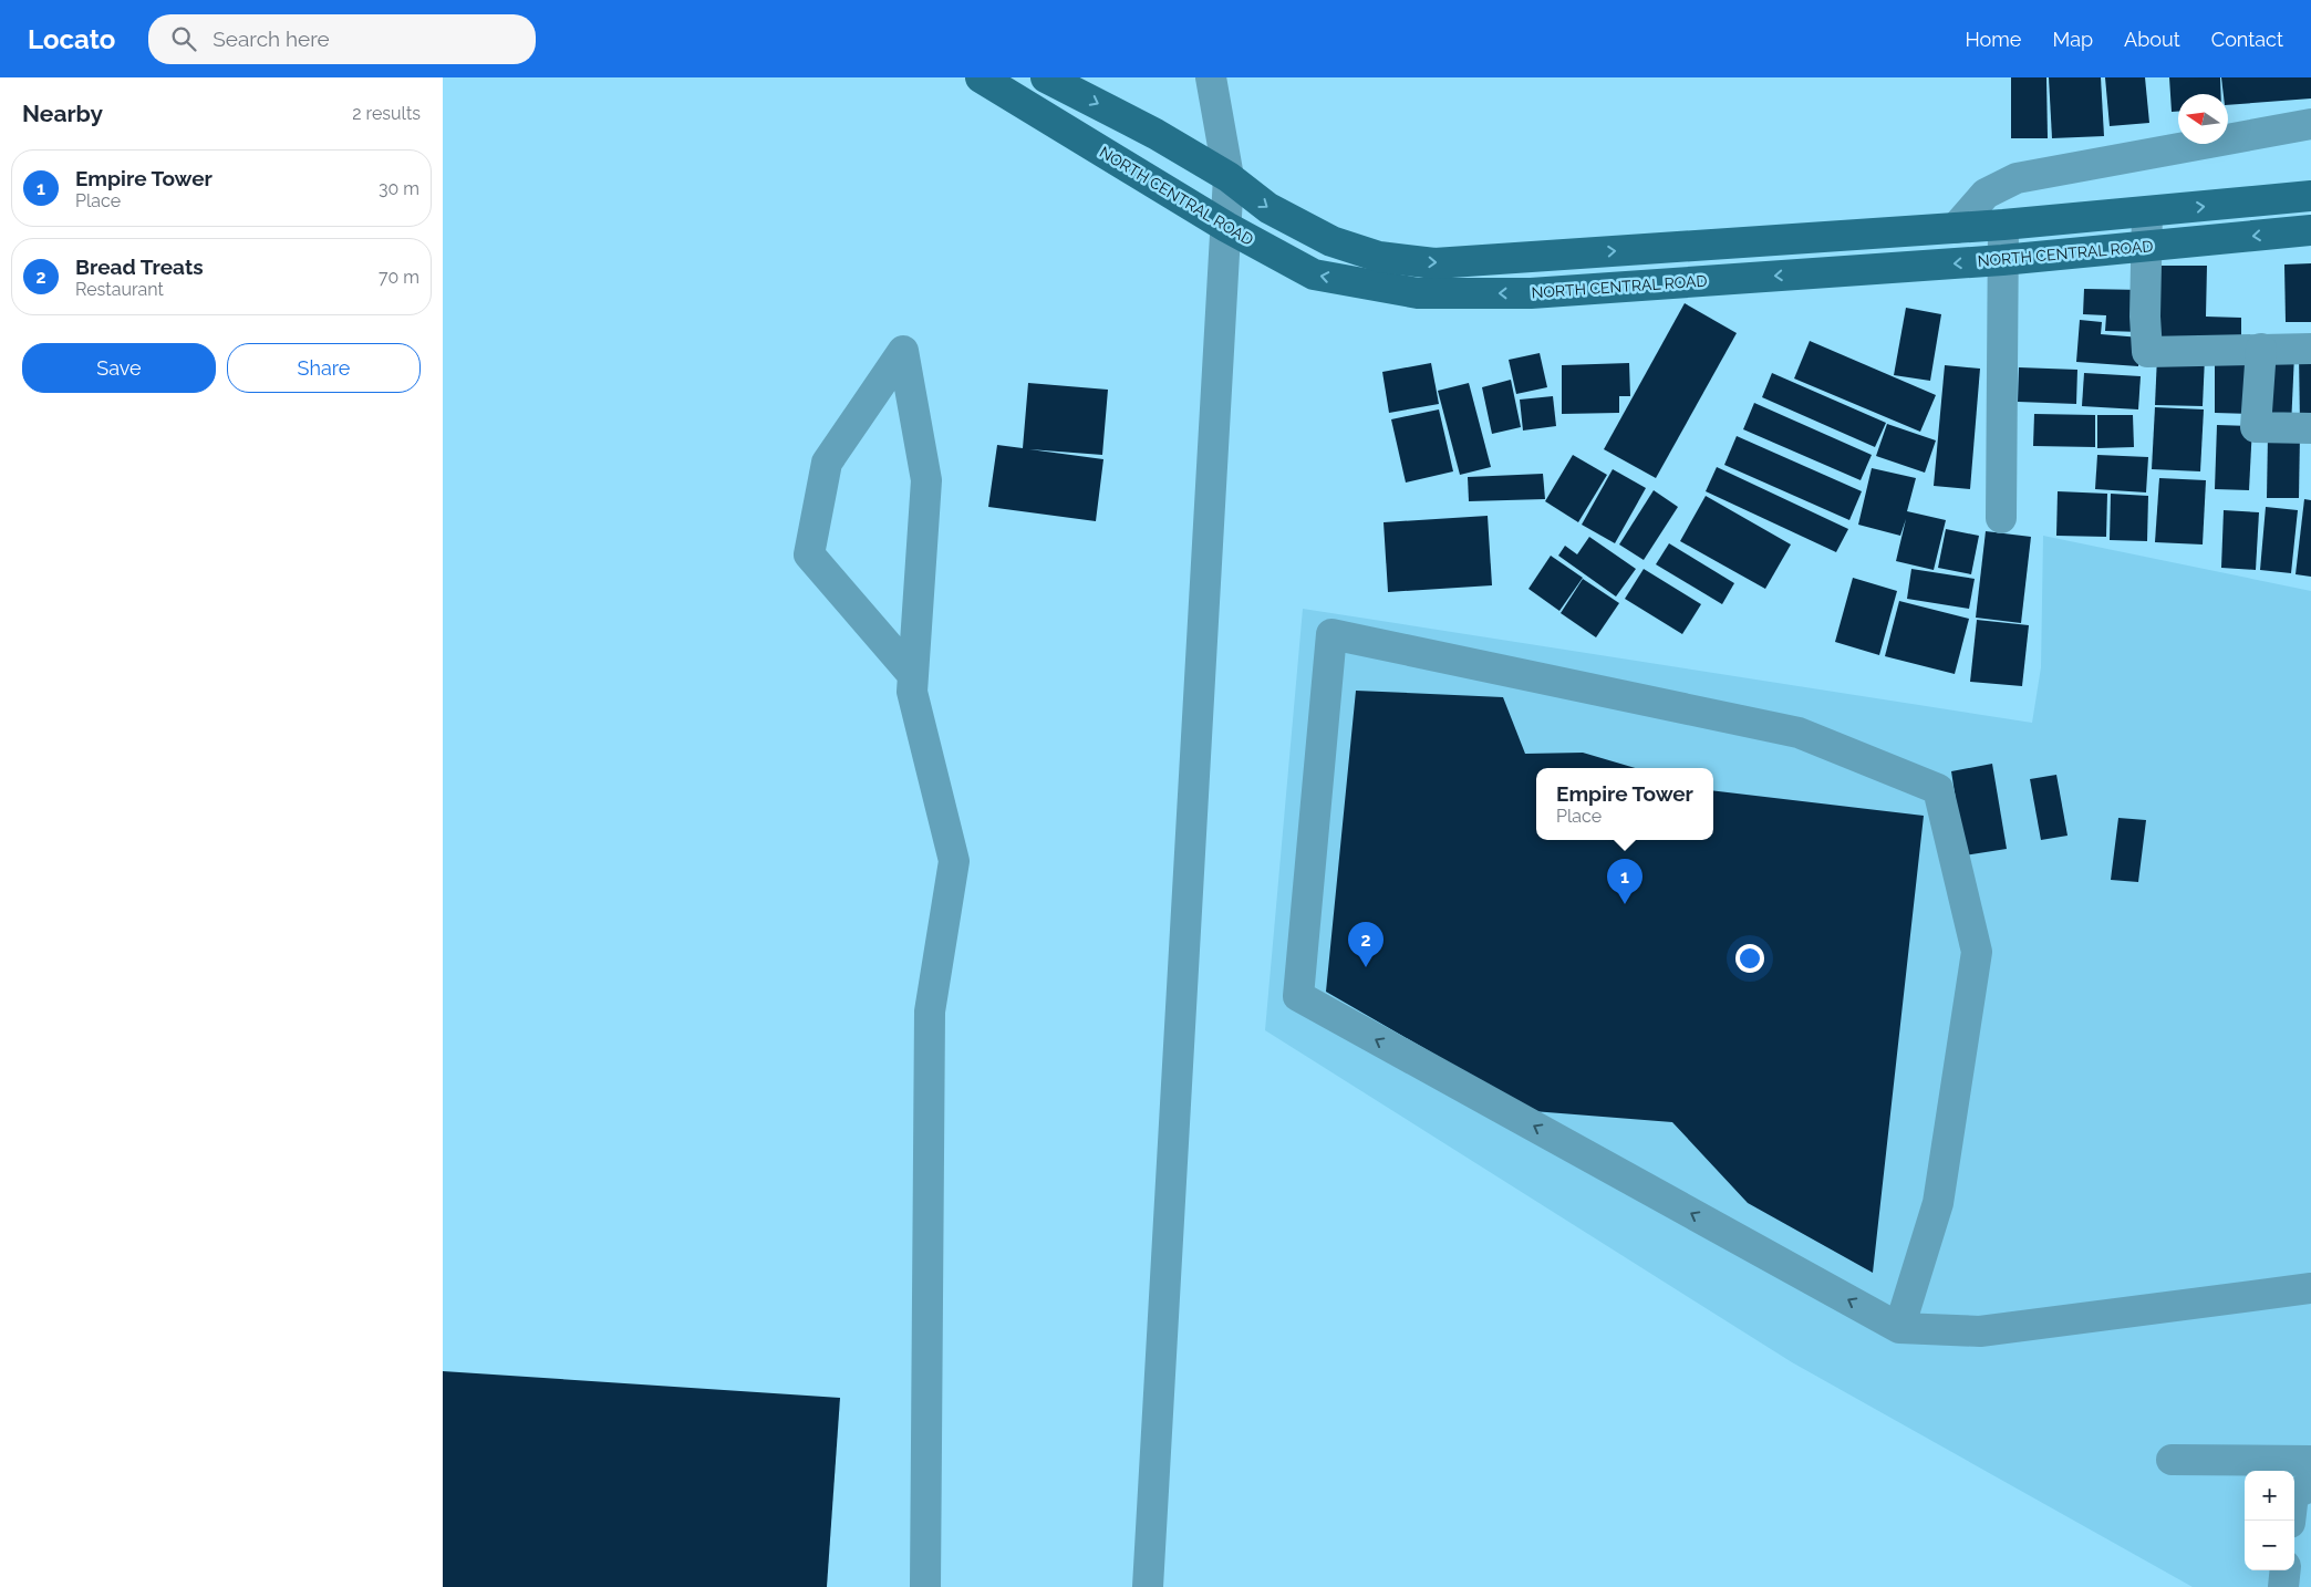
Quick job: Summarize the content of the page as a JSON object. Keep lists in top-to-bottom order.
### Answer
{
  "streets": {
    "main road": ["NORTH CENTRAL ROAD"]
  },
  "north": "left",
  "page": {
    "header": "Locato",
    "search": "Search here",
    "nav": [
      "Home",
      "Map",
      "About",
      "Contact"
    ],
    "heading": ["Nearby", "2 results"],
    "list": [
      {
        "mark": "1",
        "name": "Empire Tower",
        "note": "Place",
        "value": "30 m"
      },
      {
        "mark": "2",
        "name": "Bread Treats",
        "note": "Restaurant",
        "value": "70 m"
      }
    ],
    "buttons": ["Save", "Share"],
    "popup": ["Empire Tower", "Place"],
    "pins": ["1", "2"],
    "map_buttons": ["+", "−"]
  }
}
